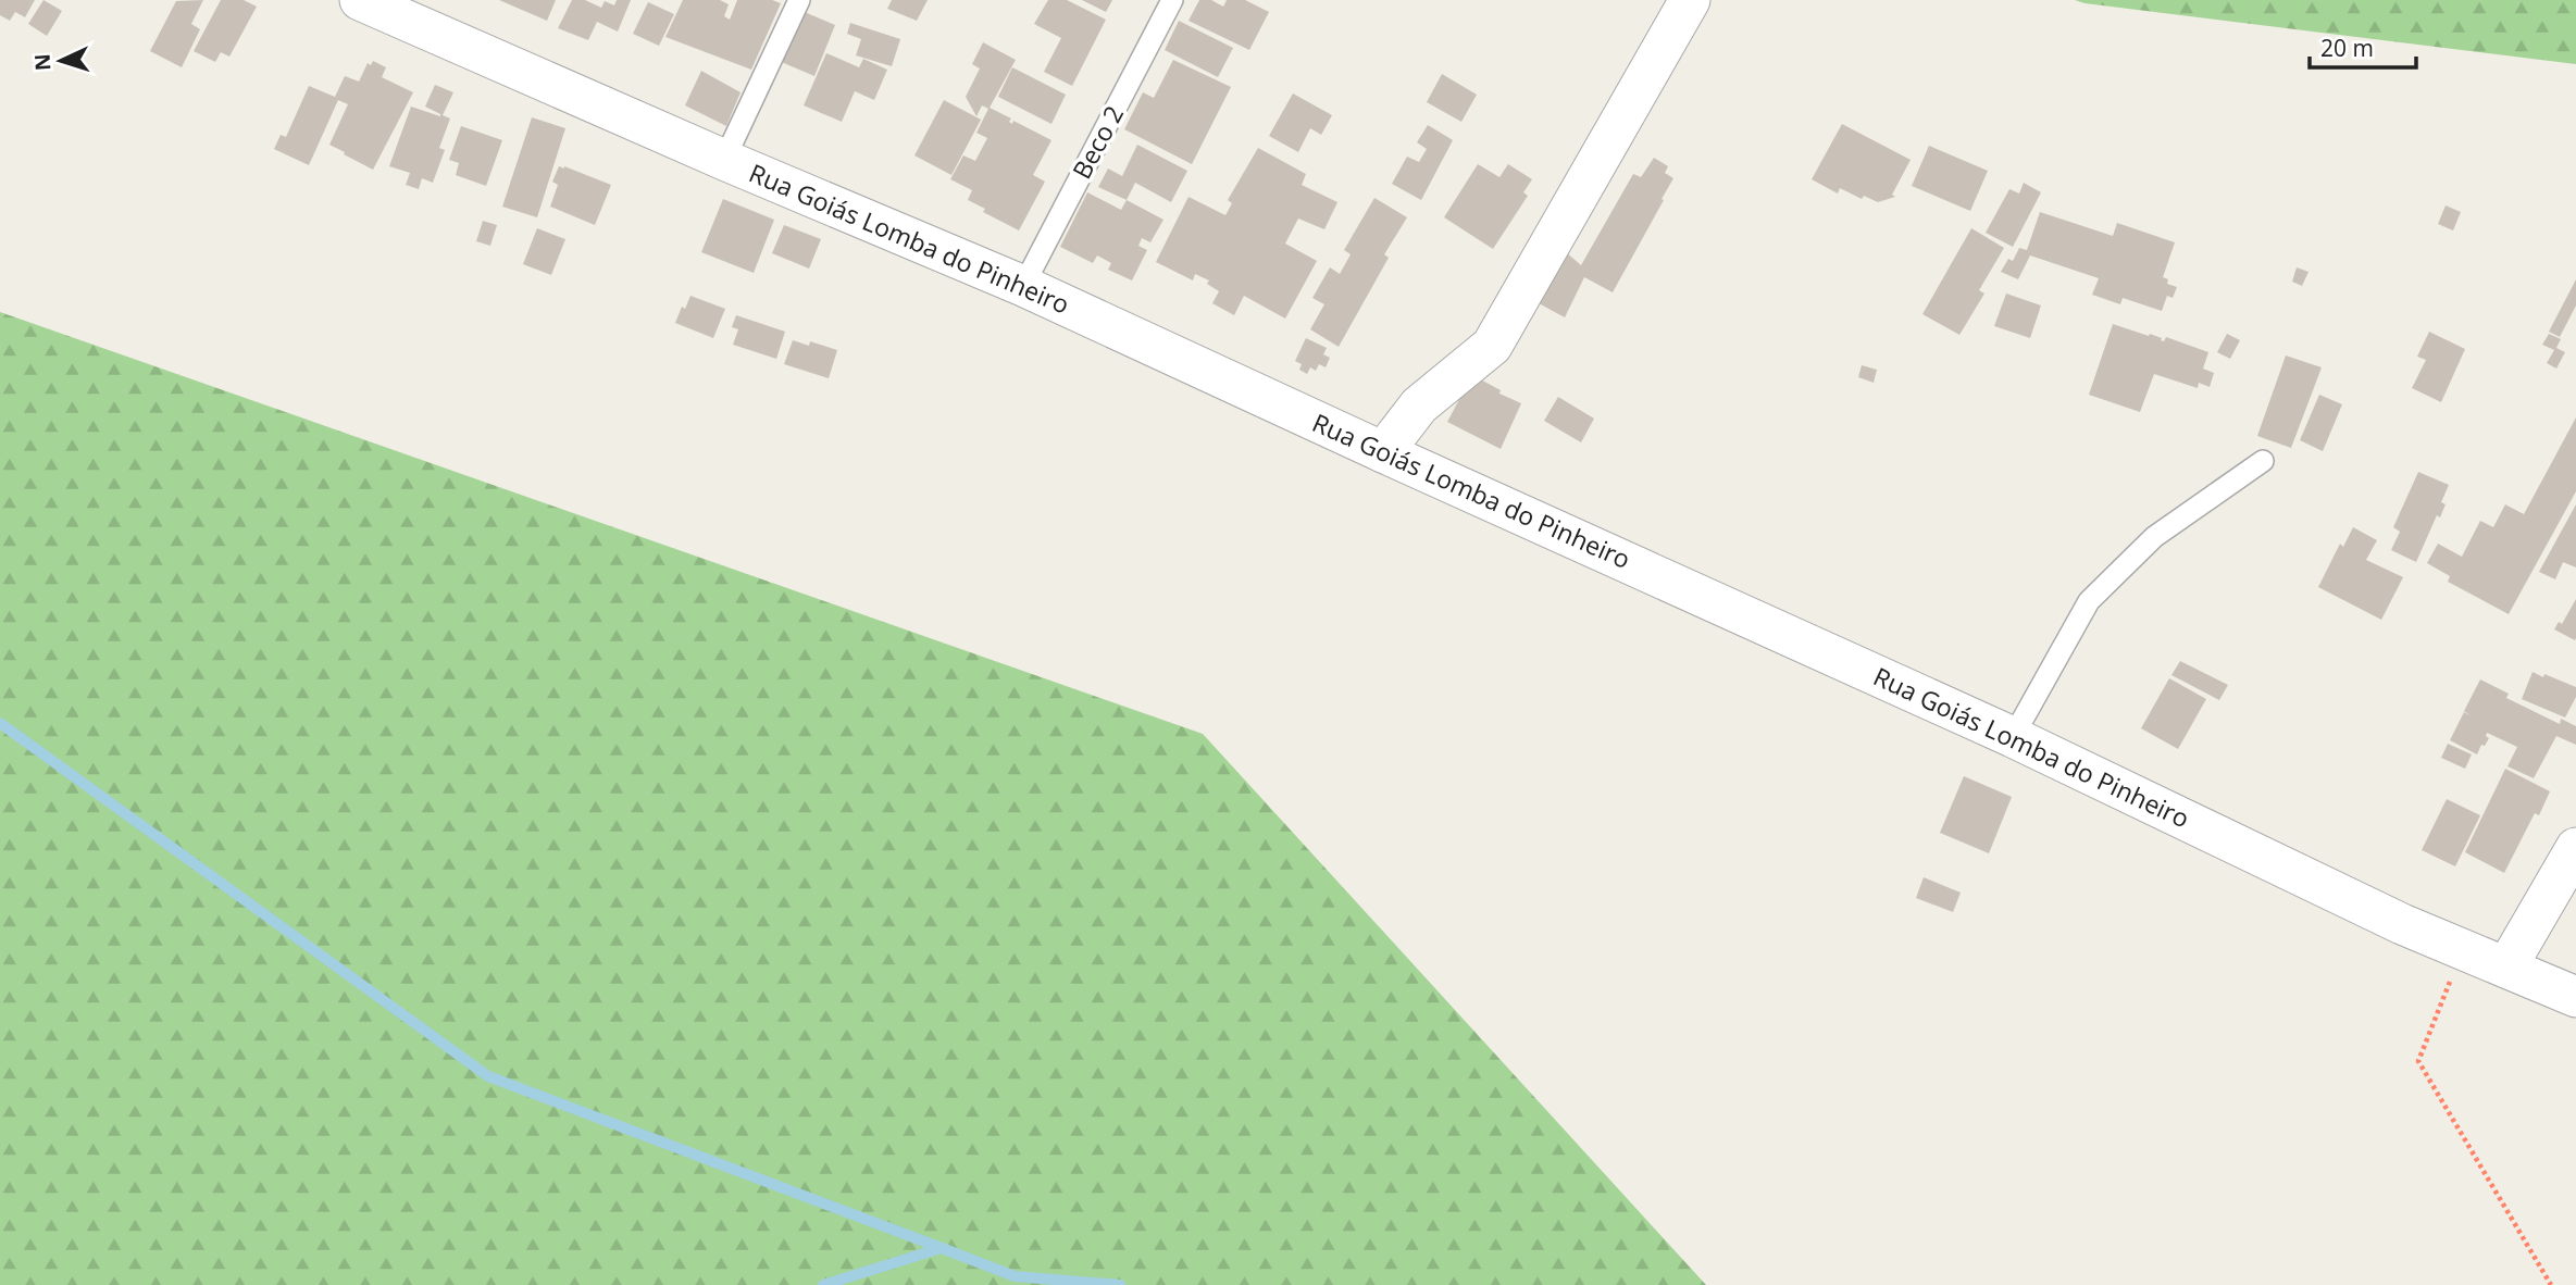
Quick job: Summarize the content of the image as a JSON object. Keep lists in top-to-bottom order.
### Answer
{
  "streets": {
    "street": ["Rua Goiás Lomba do Pinheiro"],
    "lane": ["Beco 2"]
  },
  "crossings": [
    ["Beco 2", "Rua Goiás Lomba do Pinheiro"]
  ],
  "scale_bar": "20 m",
  "north": "left"
}
